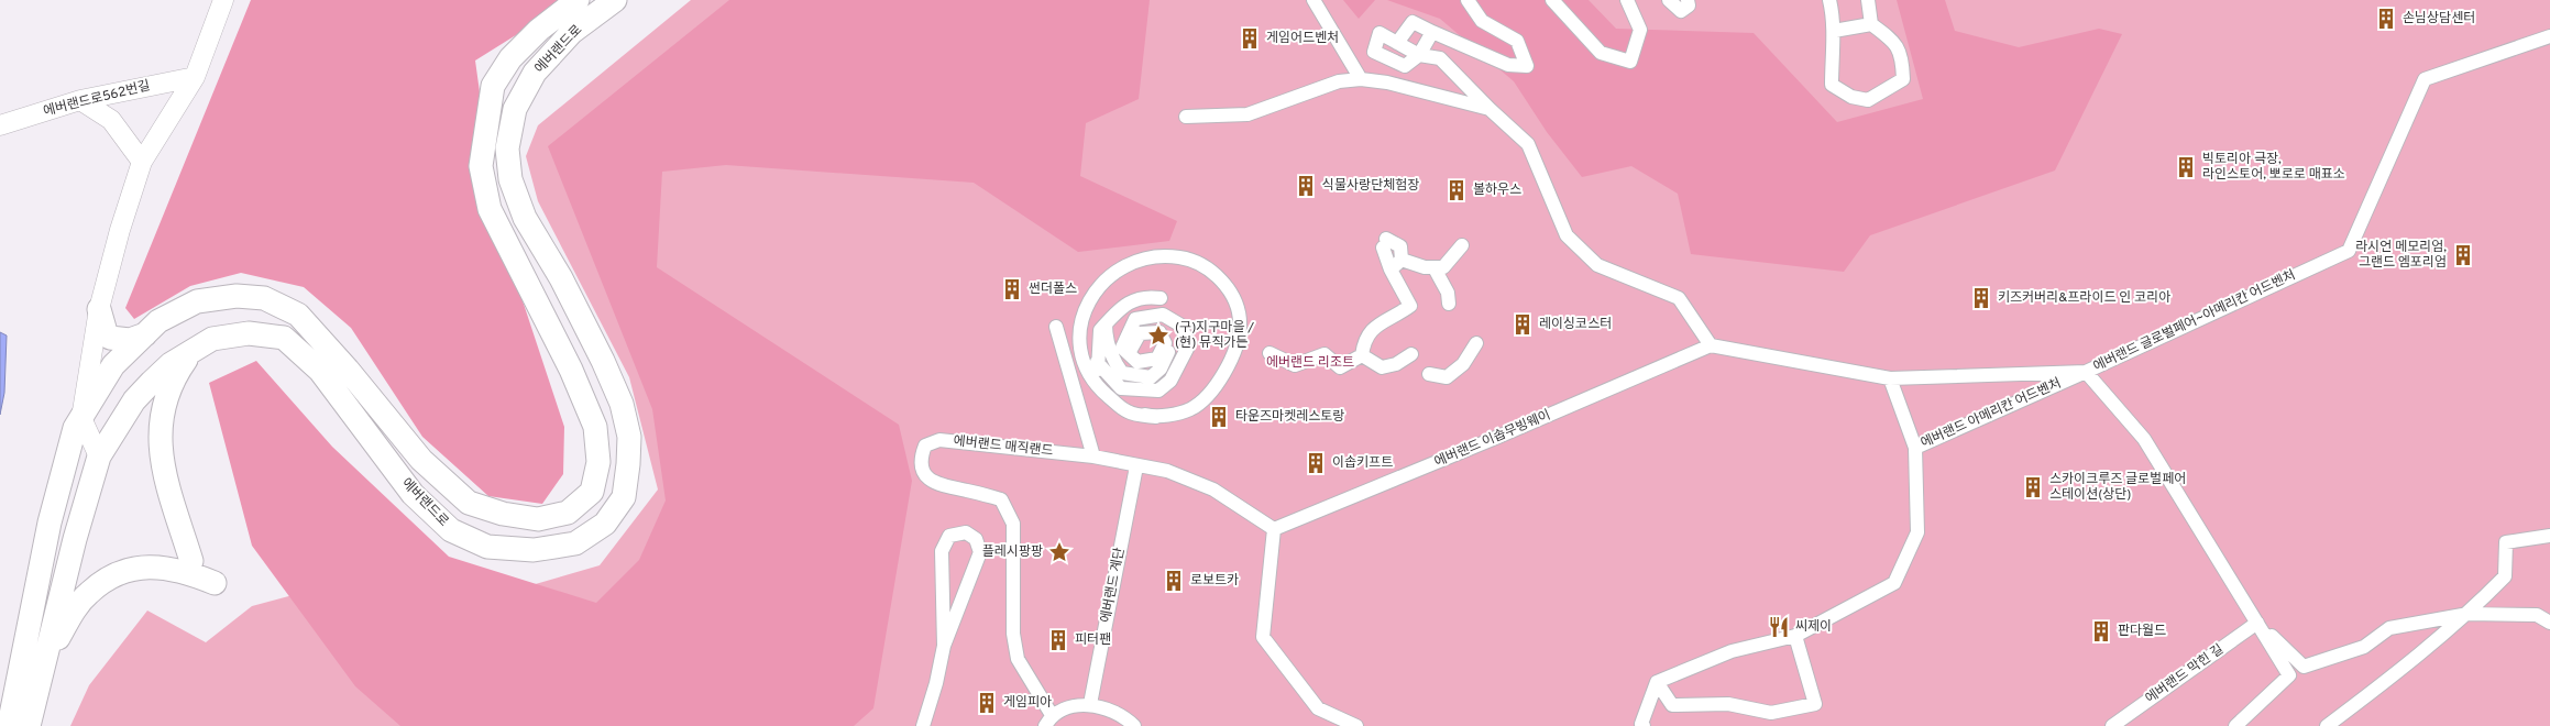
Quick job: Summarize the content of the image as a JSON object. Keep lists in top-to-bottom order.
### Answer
{
  "streets": {
    "street": [
      "에버랜드로",
      "에버랜드로562번길",
      "에버랜드 글로벌페어~아메리칸 어드벤처",
      "에버랜드 아메리칸 어드벤처",
      "에버랜드 이솝무빙웨이",
      "에버랜드 매직랜드",
      "에버랜드 계단",
      "에버랜드 막힌 길"
    ]
  },
  "crossings": [
    ["에버랜드 글로벌페어~아메리칸 어드벤처", "에버랜드 아메리칸 어드벤처"],
    ["에버랜드 글로벌페어~아메리칸 어드벤처", "에버랜드 이솝무빙웨이"],
    ["에버랜드 이솝무빙웨이", "에버랜드 매직랜드"],
    ["에버랜드 매직랜드", "에버랜드 계단"]
  ],
  "parks": ["에버랜드 리조트"],
  "places": {
    "building": [
      "손님상담센터",
      "게임어드벤처",
      "빅토리아 극장, 라인스토어, 뽀로로 매표소",
      "식물사랑단체험장",
      "볼하우스",
      "라시언 메모리엄, 그랜드 엠포리엄",
      "썬더폴스",
      "키즈커버리&프라이드 인 코리아",
      "레이싱코스터",
      "타운즈마켓레스토랑",
      "이솝키프트",
      "스카이크루즈 글로벌페어 스테이션(상단)",
      "로보트카",
      "판다월드",
      "피터팬",
      "게임피아"
    ],
    "place": ["(구)지구마을 / (현) 뮤직가든", "플레시팡팡"],
    "restaurant": ["씨제이"]
  }
}
